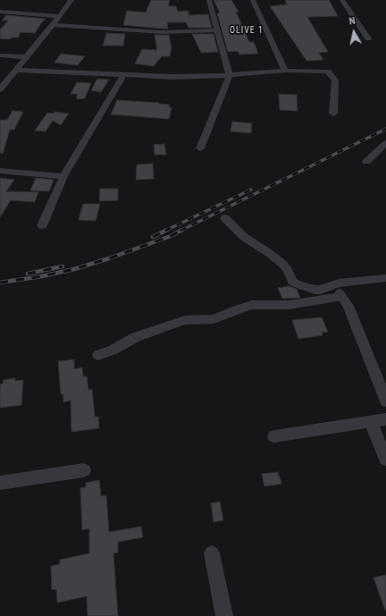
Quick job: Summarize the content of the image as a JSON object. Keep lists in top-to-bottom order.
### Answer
{
  "districts": ["OLIVE 1"],
  "north": "top"
}
